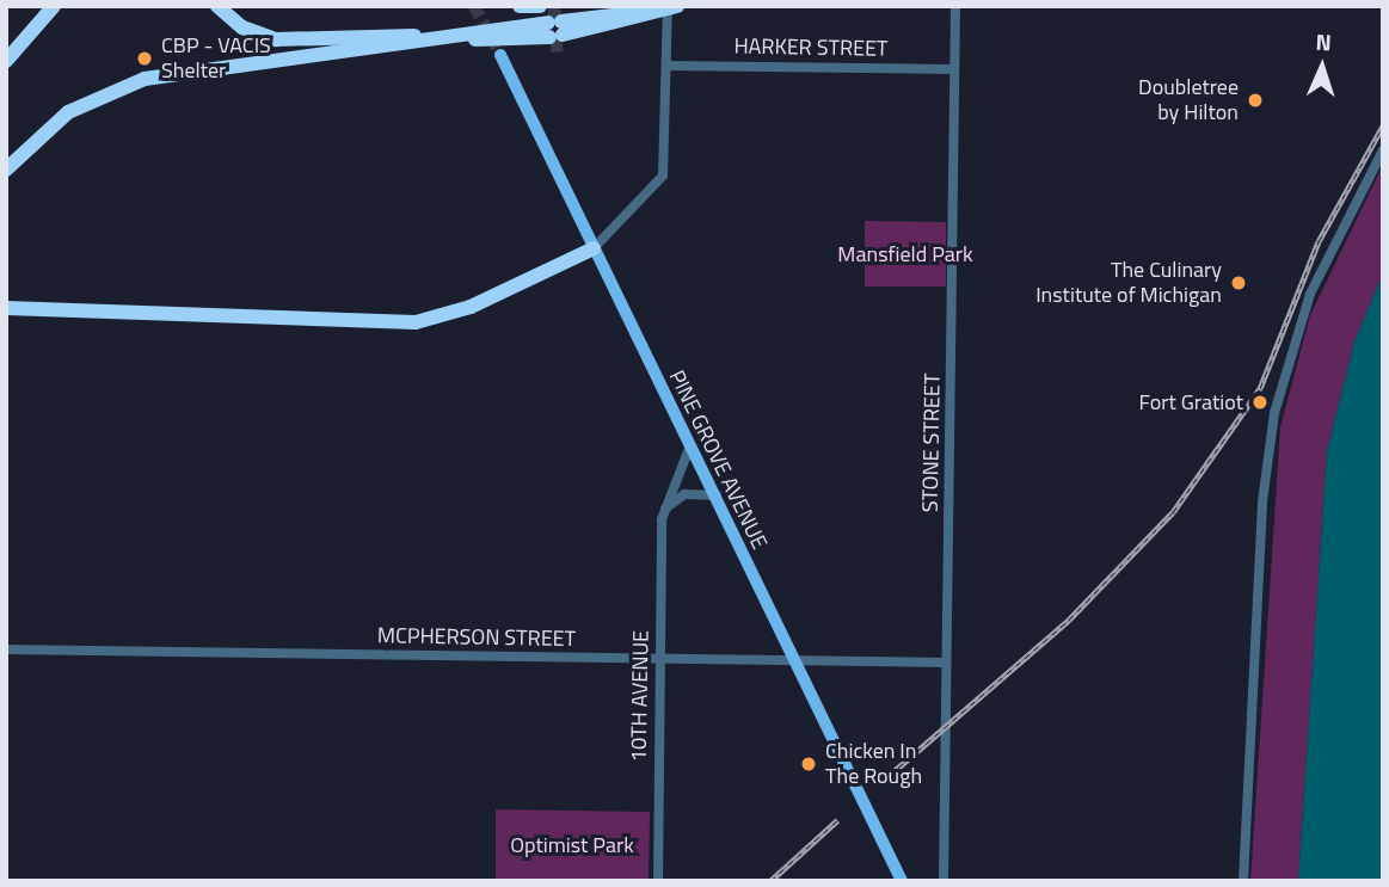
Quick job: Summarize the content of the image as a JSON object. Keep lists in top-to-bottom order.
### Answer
{
  "streets": {
    "main road": ["PINE GROVE AVENUE"],
    "street": [
      "HARKER STREET",
      "STONE STREET",
      "MCPHERSON STREET",
      "10TH AVENUE"
    ]
  },
  "crossings": [
    ["HARKER STREET", "STONE STREET"],
    ["STONE STREET", "MCPHERSON STREET"],
    ["PINE GROVE AVENUE", "MCPHERSON STREET"],
    ["PINE GROVE AVENUE", "10TH AVENUE"],
    ["MCPHERSON STREET", "10TH AVENUE"]
  ],
  "parks": ["Mansfield Park", "Optimist Park"],
  "places": [
    "CBP - VACIS Shelter",
    "Doubletree by Hilton",
    "The Culinary Institute of Michigan",
    "Fort Gratiot",
    "Chicken In The Rough"
  ],
  "north": "top"
}
